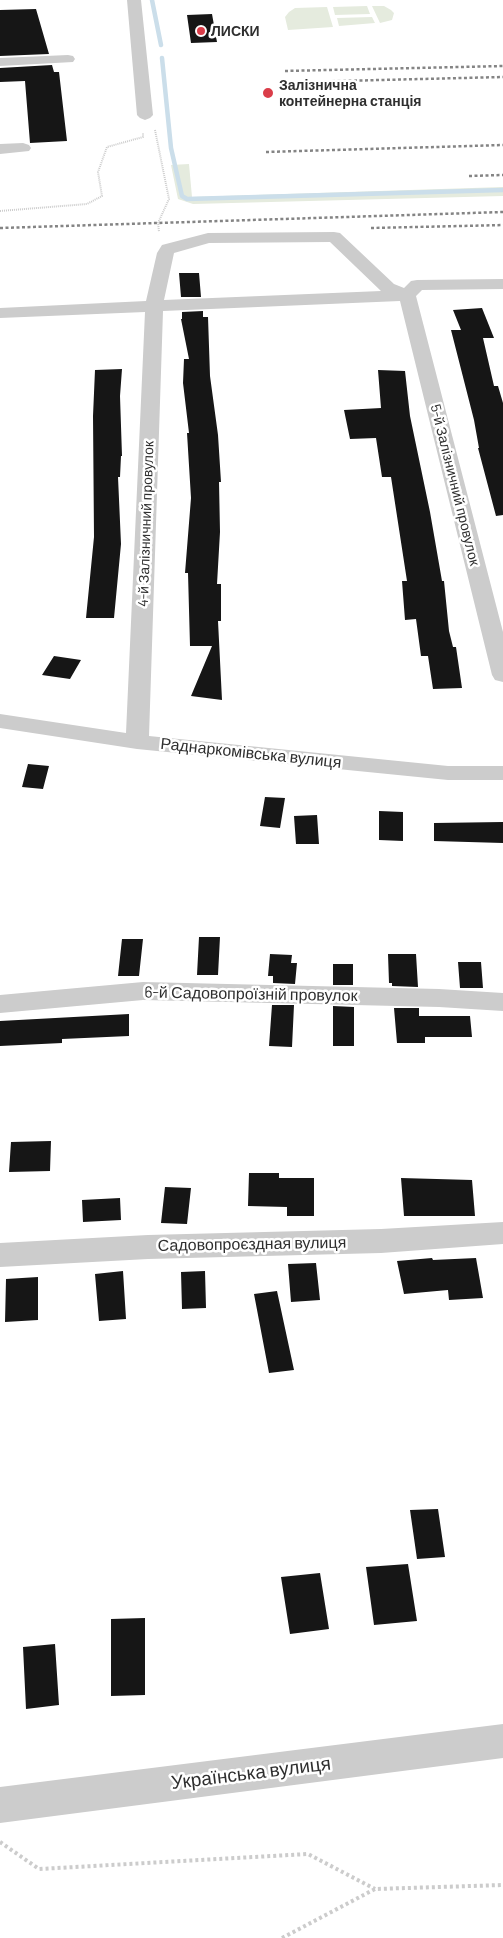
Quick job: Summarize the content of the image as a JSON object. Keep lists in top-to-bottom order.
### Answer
{
  "streets": {
    "street": [
      "5-й Залізничний провулок",
      "4-й Залізничний провулок",
      "Раднаркомівська вулиця",
      "6-й Садовопроїзній провулок",
      "Садовопроєздная вулиця",
      "Українська вулиця"
    ]
  },
  "crossings": [
    ["4-й Залізничний провулок", "Раднаркомівська вулиця"]
  ],
  "places": ["ЛИСКИ", "Залізнична контейнерна станція"]
}
